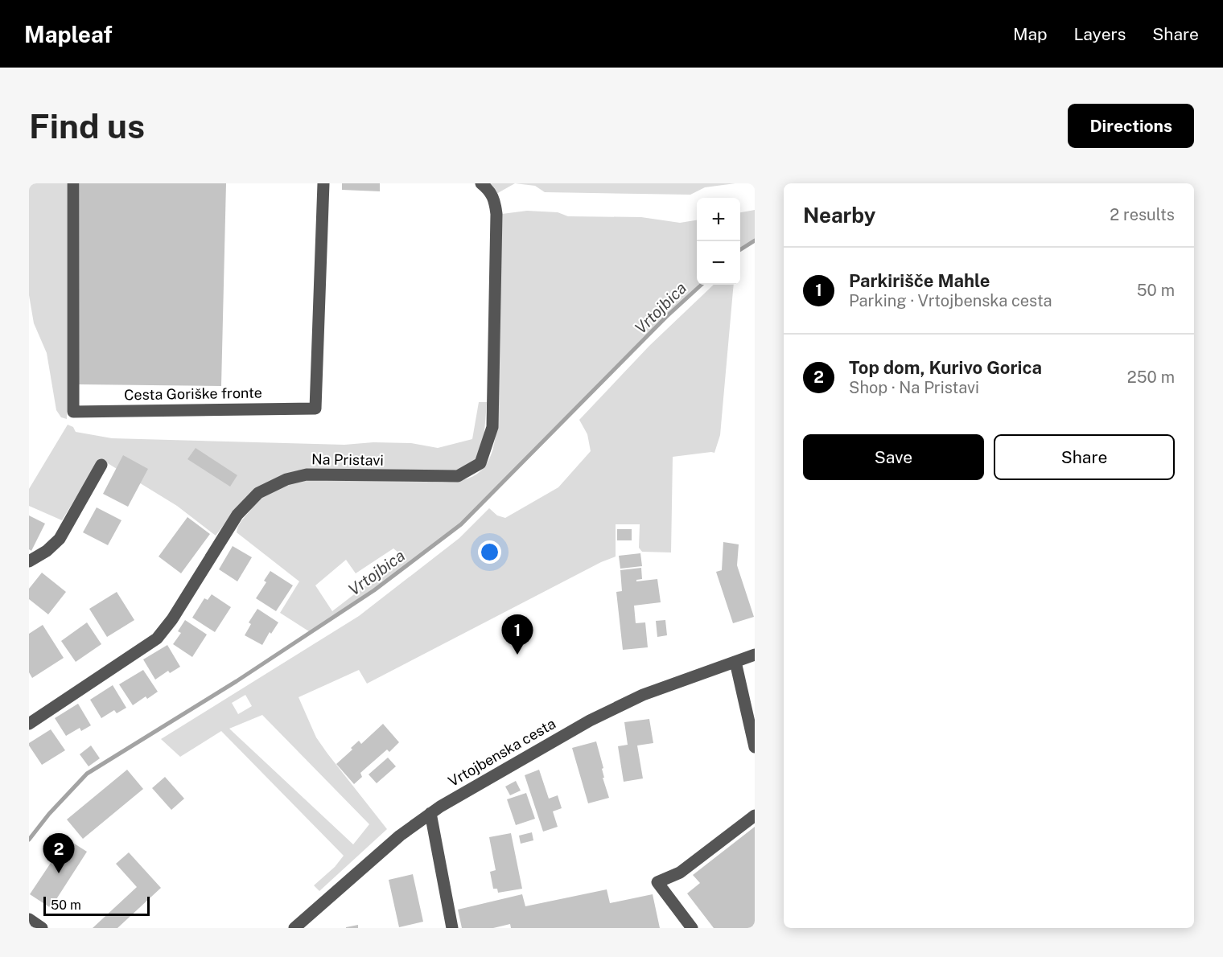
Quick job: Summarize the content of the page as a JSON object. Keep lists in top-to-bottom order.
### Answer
{
  "streets": {
    "street": ["Cesta Goriške fronte", "Na Pristavi", "Vrtojbenska cesta"]
  },
  "water": ["Vrtojbica"],
  "scale_bar": "50 m",
  "page": {
    "header": "Mapleaf",
    "nav": ["Map", "Layers", "Share"],
    "buttons": [
      "Directions",
      ["Save", "Share"]
    ],
    "title": "Find us",
    "heading": ["Nearby", "2 results"],
    "map_buttons": ["+", "−"],
    "list": [
      {
        "mark": "1",
        "name": "Parkirišče Mahle",
        "note": "Parking · Vrtojbenska cesta",
        "value": "50 m"
      },
      {
        "mark": "2",
        "name": "Top dom, Kurivo Gorica",
        "note": "Shop · Na Pristavi",
        "value": "250 m"
      }
    ],
    "pins": ["1", "2"],
    "scale": "50 m"
  }
}
